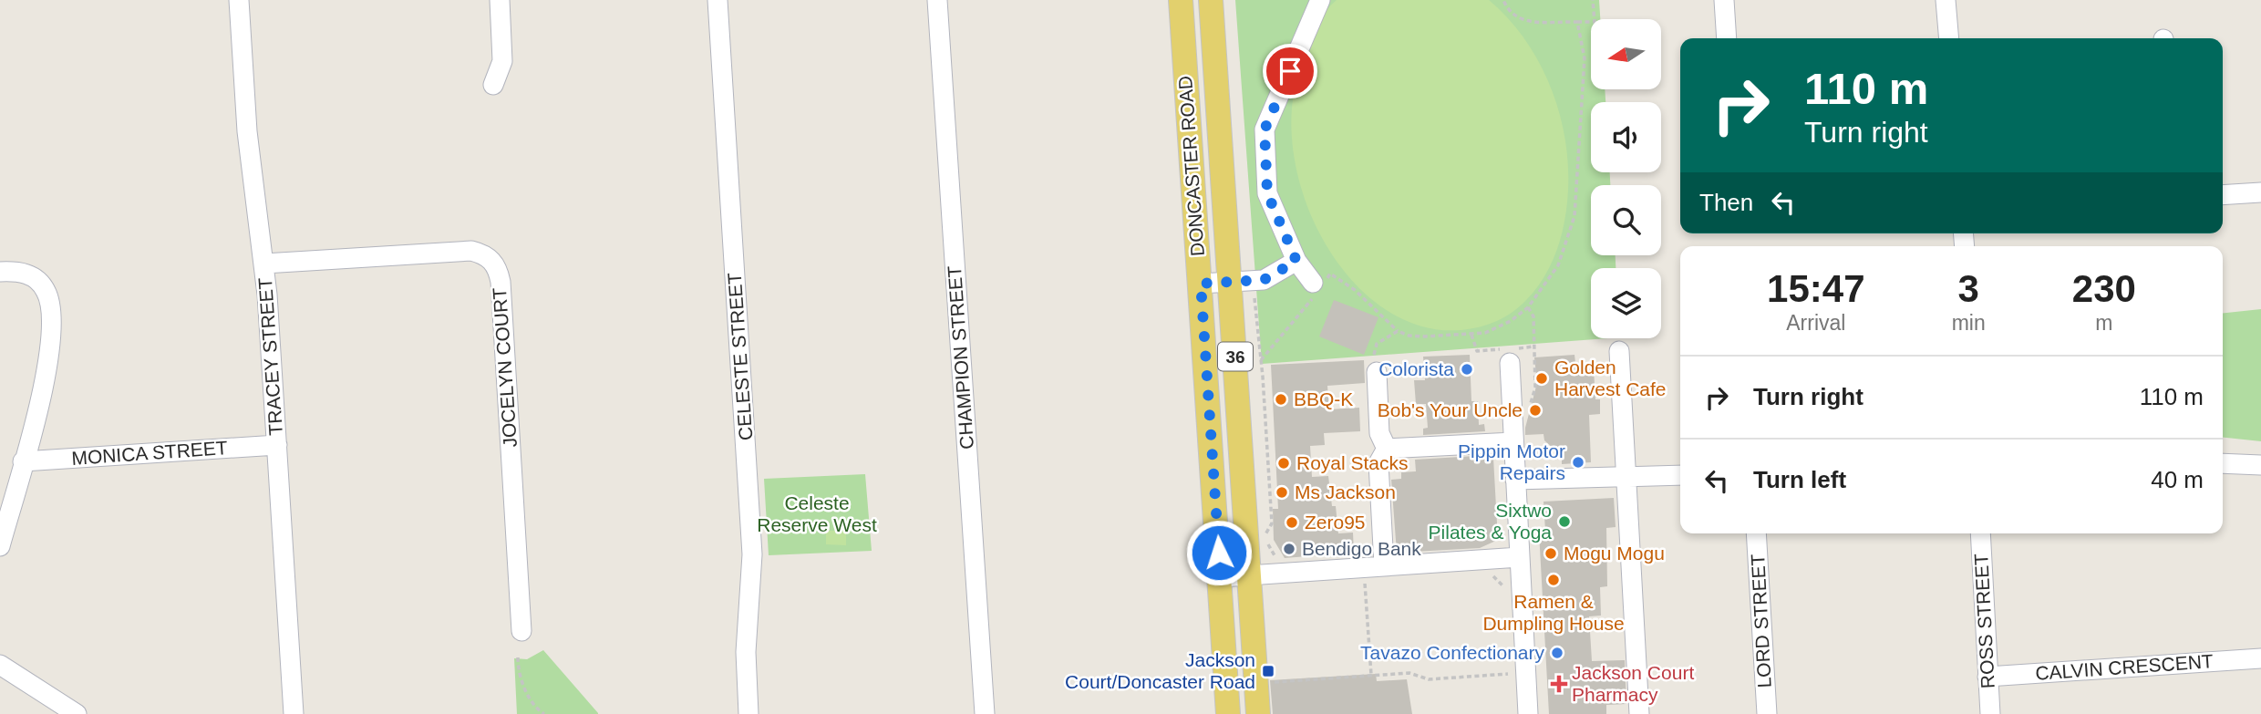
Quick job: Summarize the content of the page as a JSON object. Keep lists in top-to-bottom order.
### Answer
{
  "streets": {
    "main road": ["DONCASTER ROAD", "36"],
    "street": [
      "TRACEY STREET",
      "CELESTE STREET",
      "CHAMPION STREET",
      "JOCELYN COURT",
      "MONICA STREET",
      "LORD STREET",
      "ROSS STREET",
      "CALVIN CRESCENT"
    ]
  },
  "crossings": [
    ["TRACEY STREET", "JOCELYN COURT"],
    ["TRACEY STREET", "MONICA STREET"],
    ["ROSS STREET", "CALVIN CRESCENT"]
  ],
  "parks": ["Celeste Reserve West"],
  "places": {
    "other": [
      "Colorista",
      "Golden Harvest Cafe",
      "BBQ-K",
      "Bob's Your Uncle",
      "Pippin Motor Repairs",
      "Royal Stacks",
      "Ms Jackson",
      "Sixtwo Pilates & Yoga",
      "Zero95",
      "Bendigo Bank",
      "Mogu Mogu",
      "Ramen & Dumpling House",
      "Tavazo Confectionary"
    ],
    "transit": ["Jackson Court/Doncaster Road"],
    "health": ["Jackson Court Pharmacy"]
  },
  "north": "left",
  "page": {
    "turn": ["110 m", "Turn right"],
    "then": "Then",
    "eta": [
      "15:47",
      "Arrival",
      "3",
      "min",
      "230",
      "m"
    ],
    "list": [
      {
        "name": "Turn right",
        "value": "110 m"
      },
      {
        "name": "Turn left",
        "value": "40 m"
      }
    ]
  }
}
